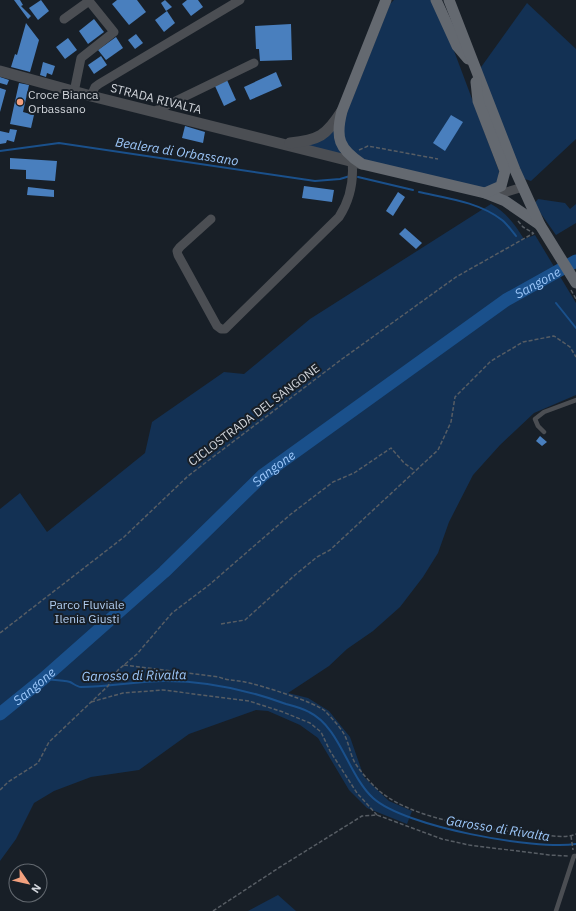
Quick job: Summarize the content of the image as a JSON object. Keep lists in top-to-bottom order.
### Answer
{
  "streets": {
    "street": ["STRADA RIVALTA"],
    "path": ["CICLOSTRADA DEL SANGONE"]
  },
  "water": ["Bealera di Orbassano", "Sangone", "Garosso di Rivalta"],
  "parks": ["Parco Fluviale Ilenia Giusti"],
  "places": ["Croce Bianca Orbassano"],
  "north": "bottom right"
}
